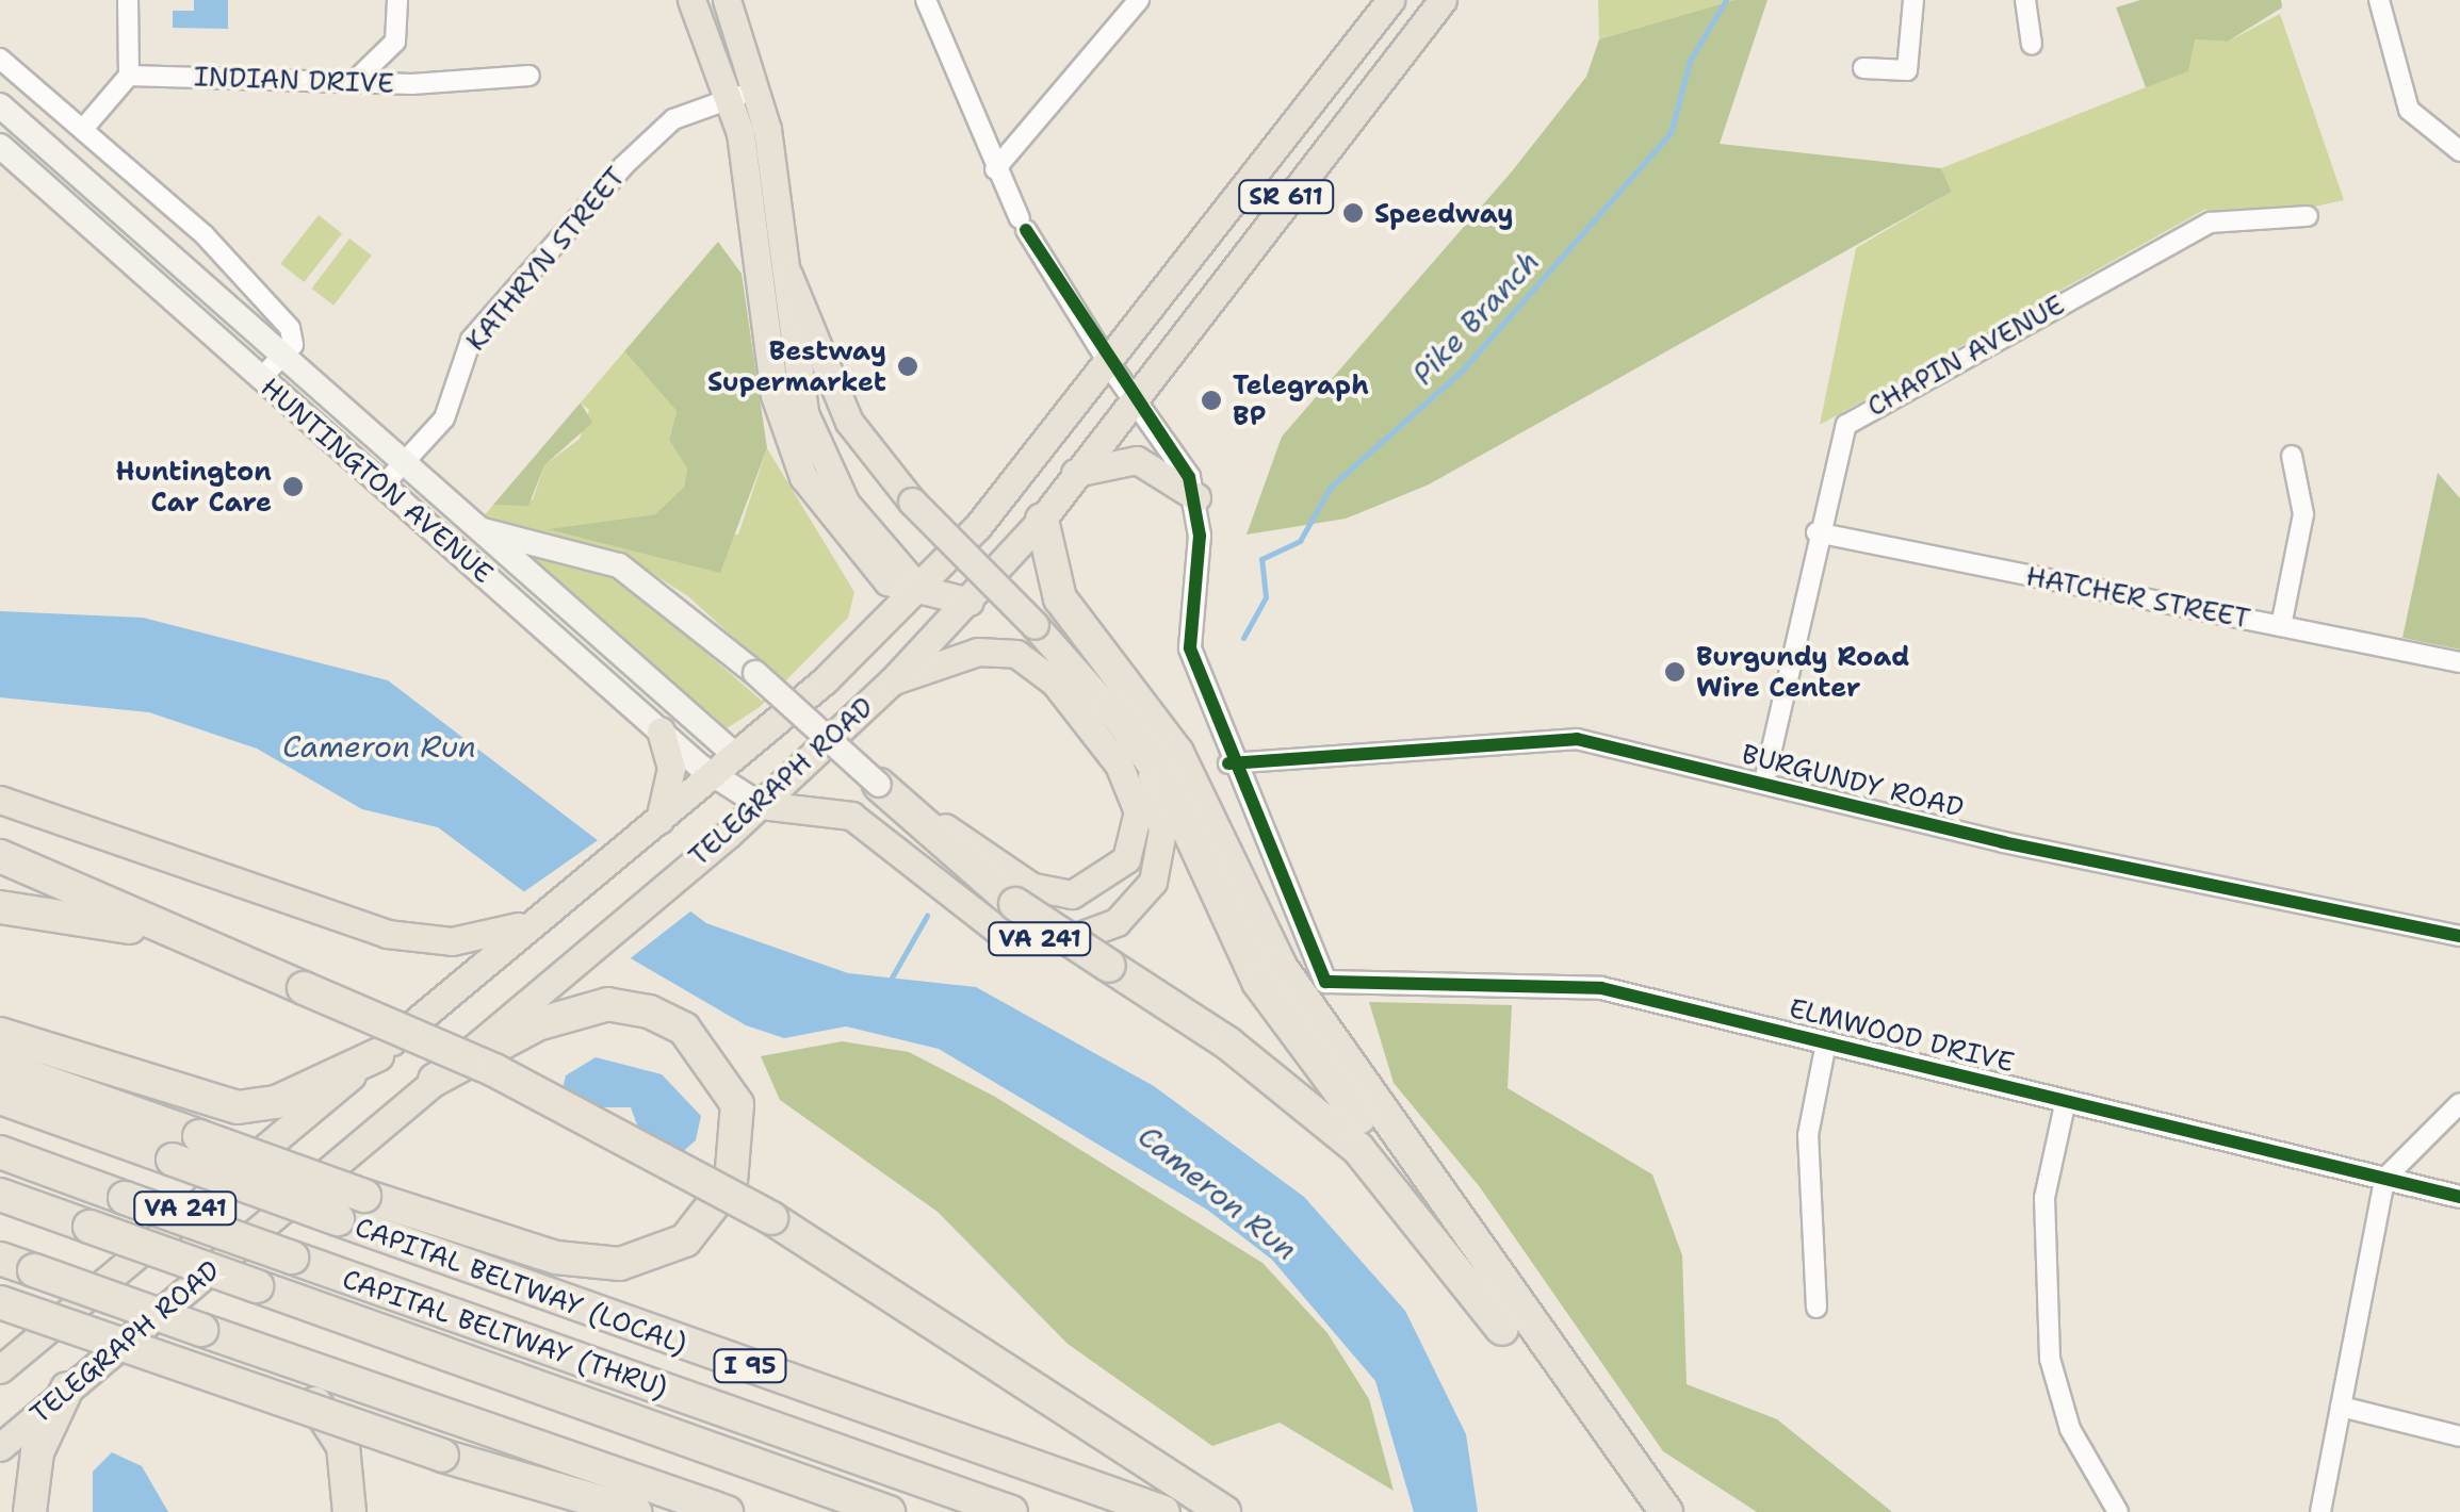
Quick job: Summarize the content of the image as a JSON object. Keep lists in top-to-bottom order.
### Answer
{
  "streets": {
    "highway": ["CAPITAL BELTWAY (LOCAL)", "CAPITAL BELTWAY (THRU)", "I 95"],
    "main road": [
      "SR 611",
      "HUNTINGTON AVENUE",
      "TELEGRAPH ROAD",
      "VA 241"
    ],
    "street": [
      "INDIAN DRIVE",
      "KATHRYN STREET",
      "CHAPIN AVENUE",
      "HATCHER STREET",
      "BURGUNDY ROAD",
      "ELMWOOD DRIVE"
    ]
  },
  "crossings": [
    ["KATHRYN STREET", "HUNTINGTON AVENUE"],
    ["KATHRYN STREET", "VA 241"],
    ["CHAPIN AVENUE", "HATCHER STREET"],
    ["CHAPIN AVENUE", "BURGUNDY ROAD"],
    ["HUNTINGTON AVENUE", "TELEGRAPH ROAD"],
    ["HUNTINGTON AVENUE", "VA 241"],
    ["BURGUNDY ROAD", "ELMWOOD DRIVE"],
    ["TELEGRAPH ROAD", "VA 241"]
  ],
  "water": ["Pike Branch", "Cameron Run"],
  "places": [
    "Speedway",
    "Bestway Supermarket",
    "Telegraph BP",
    "Huntington Car Care",
    "Burgundy Road Wire Center"
  ]
}
